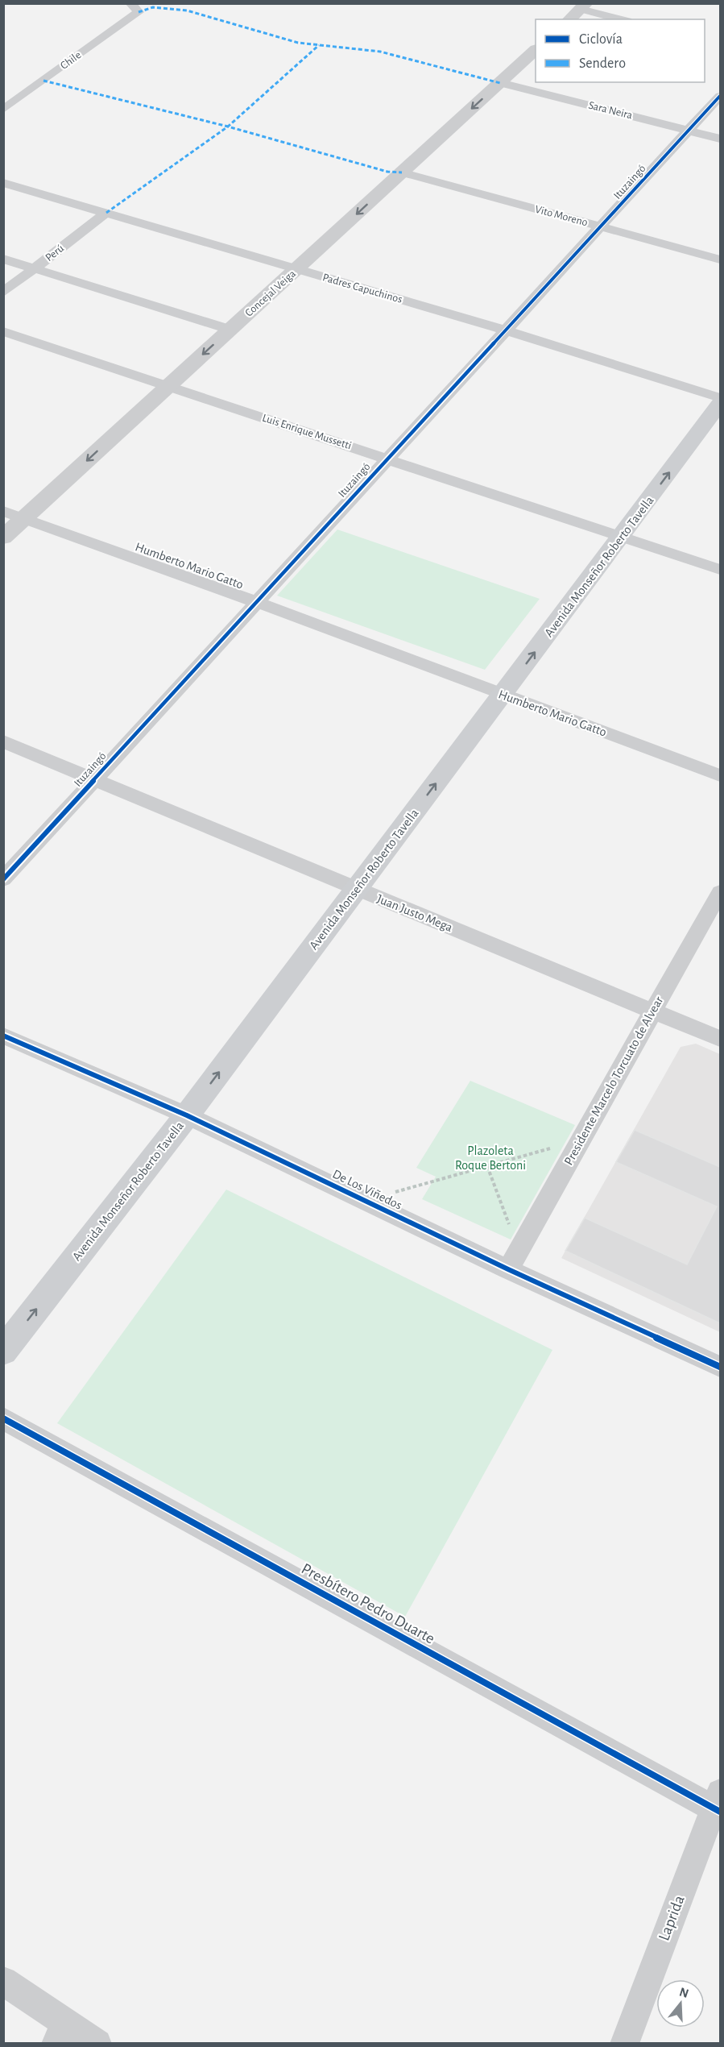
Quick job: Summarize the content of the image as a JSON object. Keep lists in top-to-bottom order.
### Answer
{
  "streets": {
    "main road": ["Avenida Monseñor Roberto Tavella"],
    "street": [
      "Chile",
      "Sara Neira",
      "Ituzaingó",
      "Vito Moreno",
      "Perú",
      "Padres Capuchinos",
      "Concejal Veiga",
      "Luis Enrique Mussetti",
      "Humberto Mario Gatto",
      "Juan Justo Mega",
      "Presidente Marcelo Torcuato de Alvear",
      "De Los Viñedos",
      "Presbítero Pedro Duarte",
      "Laprida"
    ]
  },
  "crossings": [
    ["Sara Neira", "Ituzaingó"],
    ["Sara Neira", "Concejal Veiga"],
    ["Ituzaingó", "Vito Moreno"],
    ["Ituzaingó", "Padres Capuchinos"],
    ["Ituzaingó", "Luis Enrique Mussetti"],
    ["Ituzaingó", "Humberto Mario Gatto"],
    ["Ituzaingó", "Juan Justo Mega"],
    ["Vito Moreno", "Concejal Veiga"],
    ["Perú", "Padres Capuchinos"],
    ["Padres Capuchinos", "Concejal Veiga"],
    ["Concejal Veiga", "Luis Enrique Mussetti"],
    ["Concejal Veiga", "Humberto Mario Gatto"],
    ["Luis Enrique Mussetti", "Avenida Monseñor Roberto Tavella"],
    ["Humberto Mario Gatto", "Avenida Monseñor Roberto Tavella"],
    ["Avenida Monseñor Roberto Tavella", "Juan Justo Mega"],
    ["Avenida Monseñor Roberto Tavella", "De Los Viñedos"],
    ["Juan Justo Mega", "Presidente Marcelo Torcuato de Alvear"],
    ["Presidente Marcelo Torcuato de Alvear", "De Los Viñedos"],
    ["Presbítero Pedro Duarte", "Laprida"]
  ],
  "one_way": ["Concejal Veiga", "Avenida Monseñor Roberto Tavella"],
  "parks": ["Plazoleta Roque Bertoni"],
  "legend": ["Ciclovía", "Sendero"],
  "north": "top"
}
